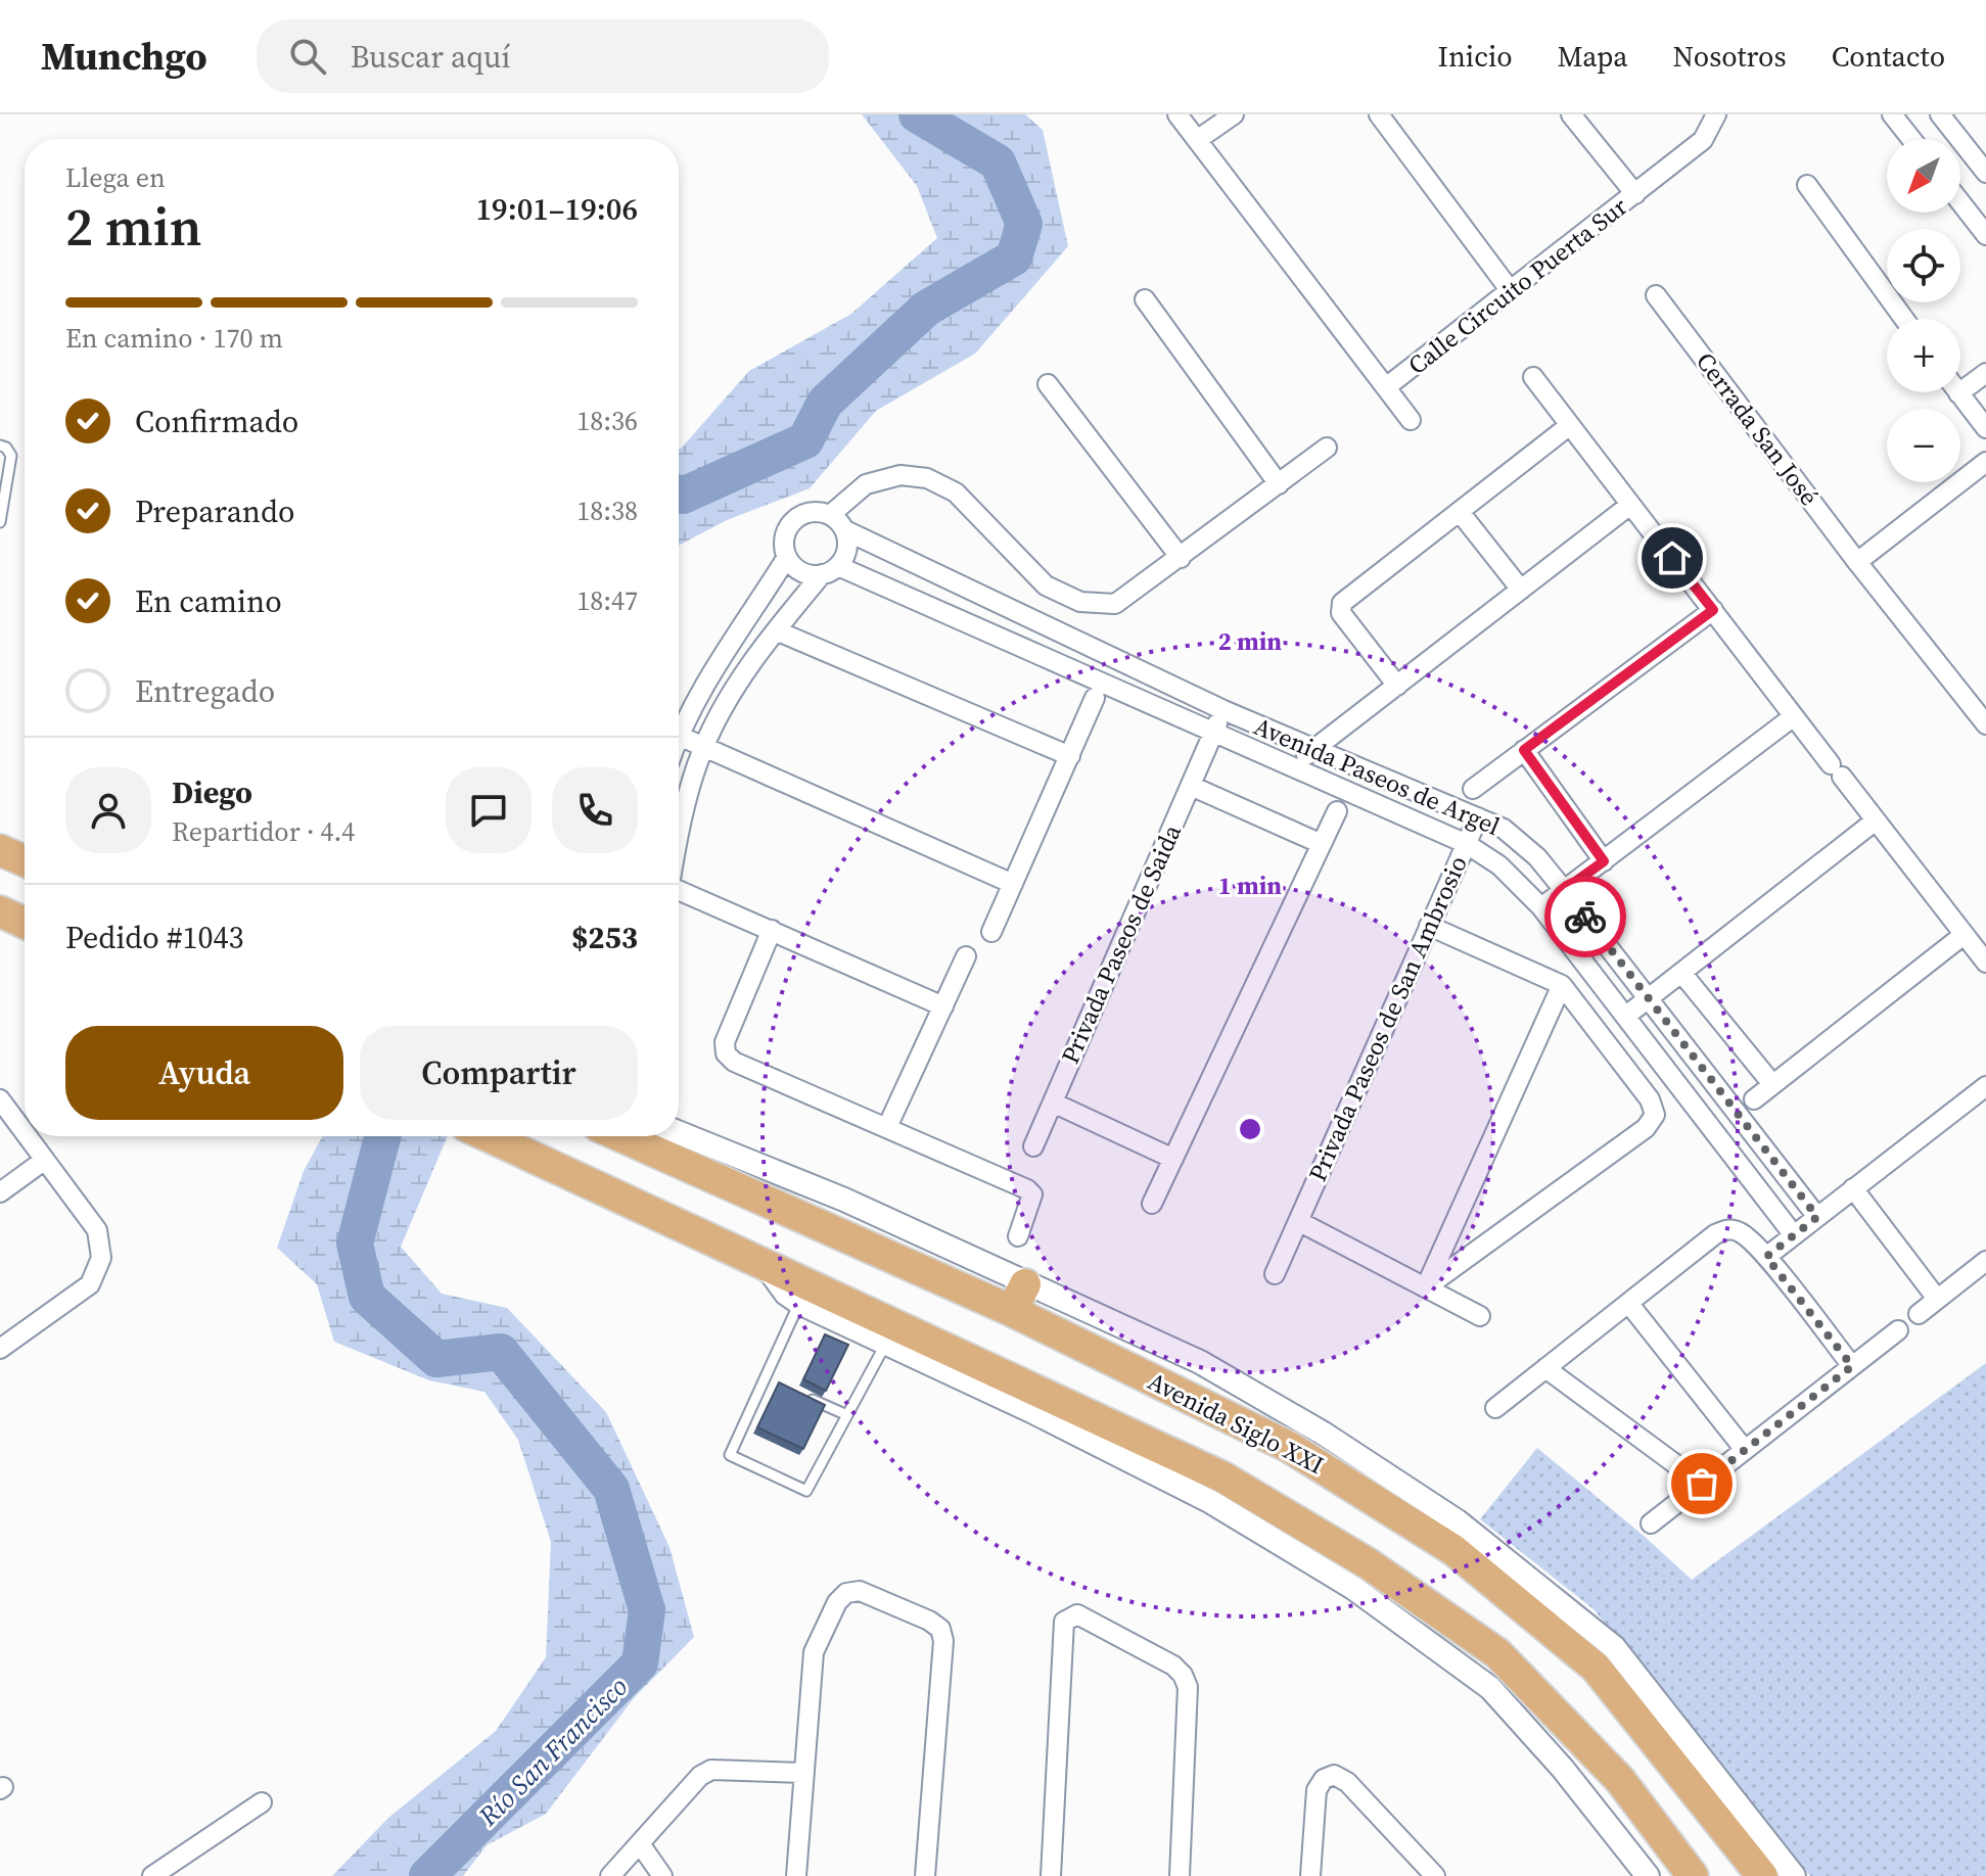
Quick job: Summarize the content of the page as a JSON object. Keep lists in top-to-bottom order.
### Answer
{
  "streets": {
    "highway": ["Avenida Siglo XXI"],
    "street": [
      "Calle Circuito Puerta Sur",
      "Cerrada San José",
      "Avenida Paseos de Argel",
      "Privada Paseos de Saida",
      "Privada Paseos de San Ambrosio"
    ]
  },
  "crossings": [
    ["Avenida Paseos de Argel", "Privada Paseos de Saida"],
    ["Avenida Paseos de Argel", "Privada Paseos de San Ambrosio"]
  ],
  "water": ["Río San Francisco"],
  "north": "bottom left",
  "page": {
    "header": "Munchgo",
    "search": "Buscar aquí",
    "nav": [
      "Inicio",
      "Mapa",
      "Nosotros",
      "Contacto"
    ],
    "map_buttons": ["+", "−"],
    "heading": ["2 min", "Llega en", "19:01–19:06"],
    "panel": [
      "Diego",
      "Repartidor · 4.4",
      "Pedido #1043",
      "$253"
    ],
    "bar": "En camino · 170 m",
    "list": [
      ["Confirmado", "18:36"],
      ["Preparando", "18:38"],
      ["En camino", "18:47"],
      "Entregado"
    ],
    "buttons": ["Ayuda", "Compartir"]
  },
  "rings": ["2 min", "1 min"]
}
